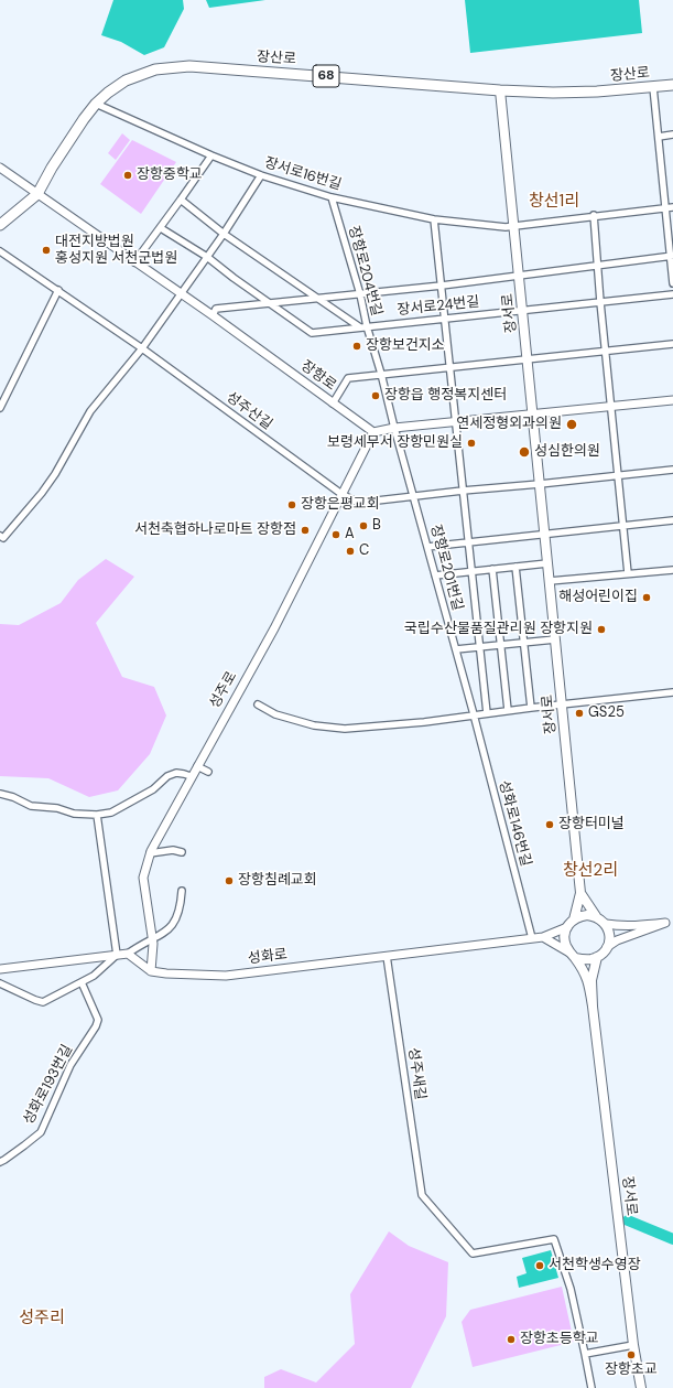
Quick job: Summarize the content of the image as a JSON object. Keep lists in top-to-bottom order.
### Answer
{
  "streets": {
    "main road": ["장산로", "68", "장서로"],
    "street": [
      "장서로16번길",
      "장항로204번길",
      "장서로24번길",
      "장항로",
      "성주산길",
      "장항로201번길",
      "성주로",
      "성화로146번길",
      "성화로",
      "성주새길",
      "성화로193번길"
    ]
  },
  "crossings": [
    ["장산로", "장서로16번길"],
    ["장산로", "장서로"],
    ["장산로", "장항로"],
    ["장서로16번길", "장항로204번길"],
    ["장서로16번길", "장서로"],
    ["장항로204번길", "장서로24번길"],
    ["장항로204번길", "장항로201번길"],
    ["장서로24번길", "장서로"],
    ["장서로", "성주산길"],
    ["장항로", "성주로"],
    ["성주산길", "장항로201번길"],
    ["성주산길", "성주로"],
    ["장항로201번길", "성화로146번길"],
    ["성주로", "성화로"],
    ["성화로146번길", "성화로"],
    ["성화로", "성주새길"]
  ],
  "districts": ["창선1리", "창선2리", "성주리"],
  "places": [
    "장항중학교",
    "대전지방법원 홍성지원 서천군법원",
    "장항보건지소",
    "장항읍 행정복지센터",
    "연세정형외과의원",
    "보령세무서 장항민원실",
    "성심한의원",
    "장항은평교회",
    "B",
    "서천축협하나로마트 장항점",
    "A",
    "C",
    "해성어린이집",
    "국립수산물품질관리원 장항지원",
    "GS25",
    "장항터미널",
    "장항침례교회",
    "서천학생수영장",
    "장항초등학교",
    "장항초교"
  ]
}
